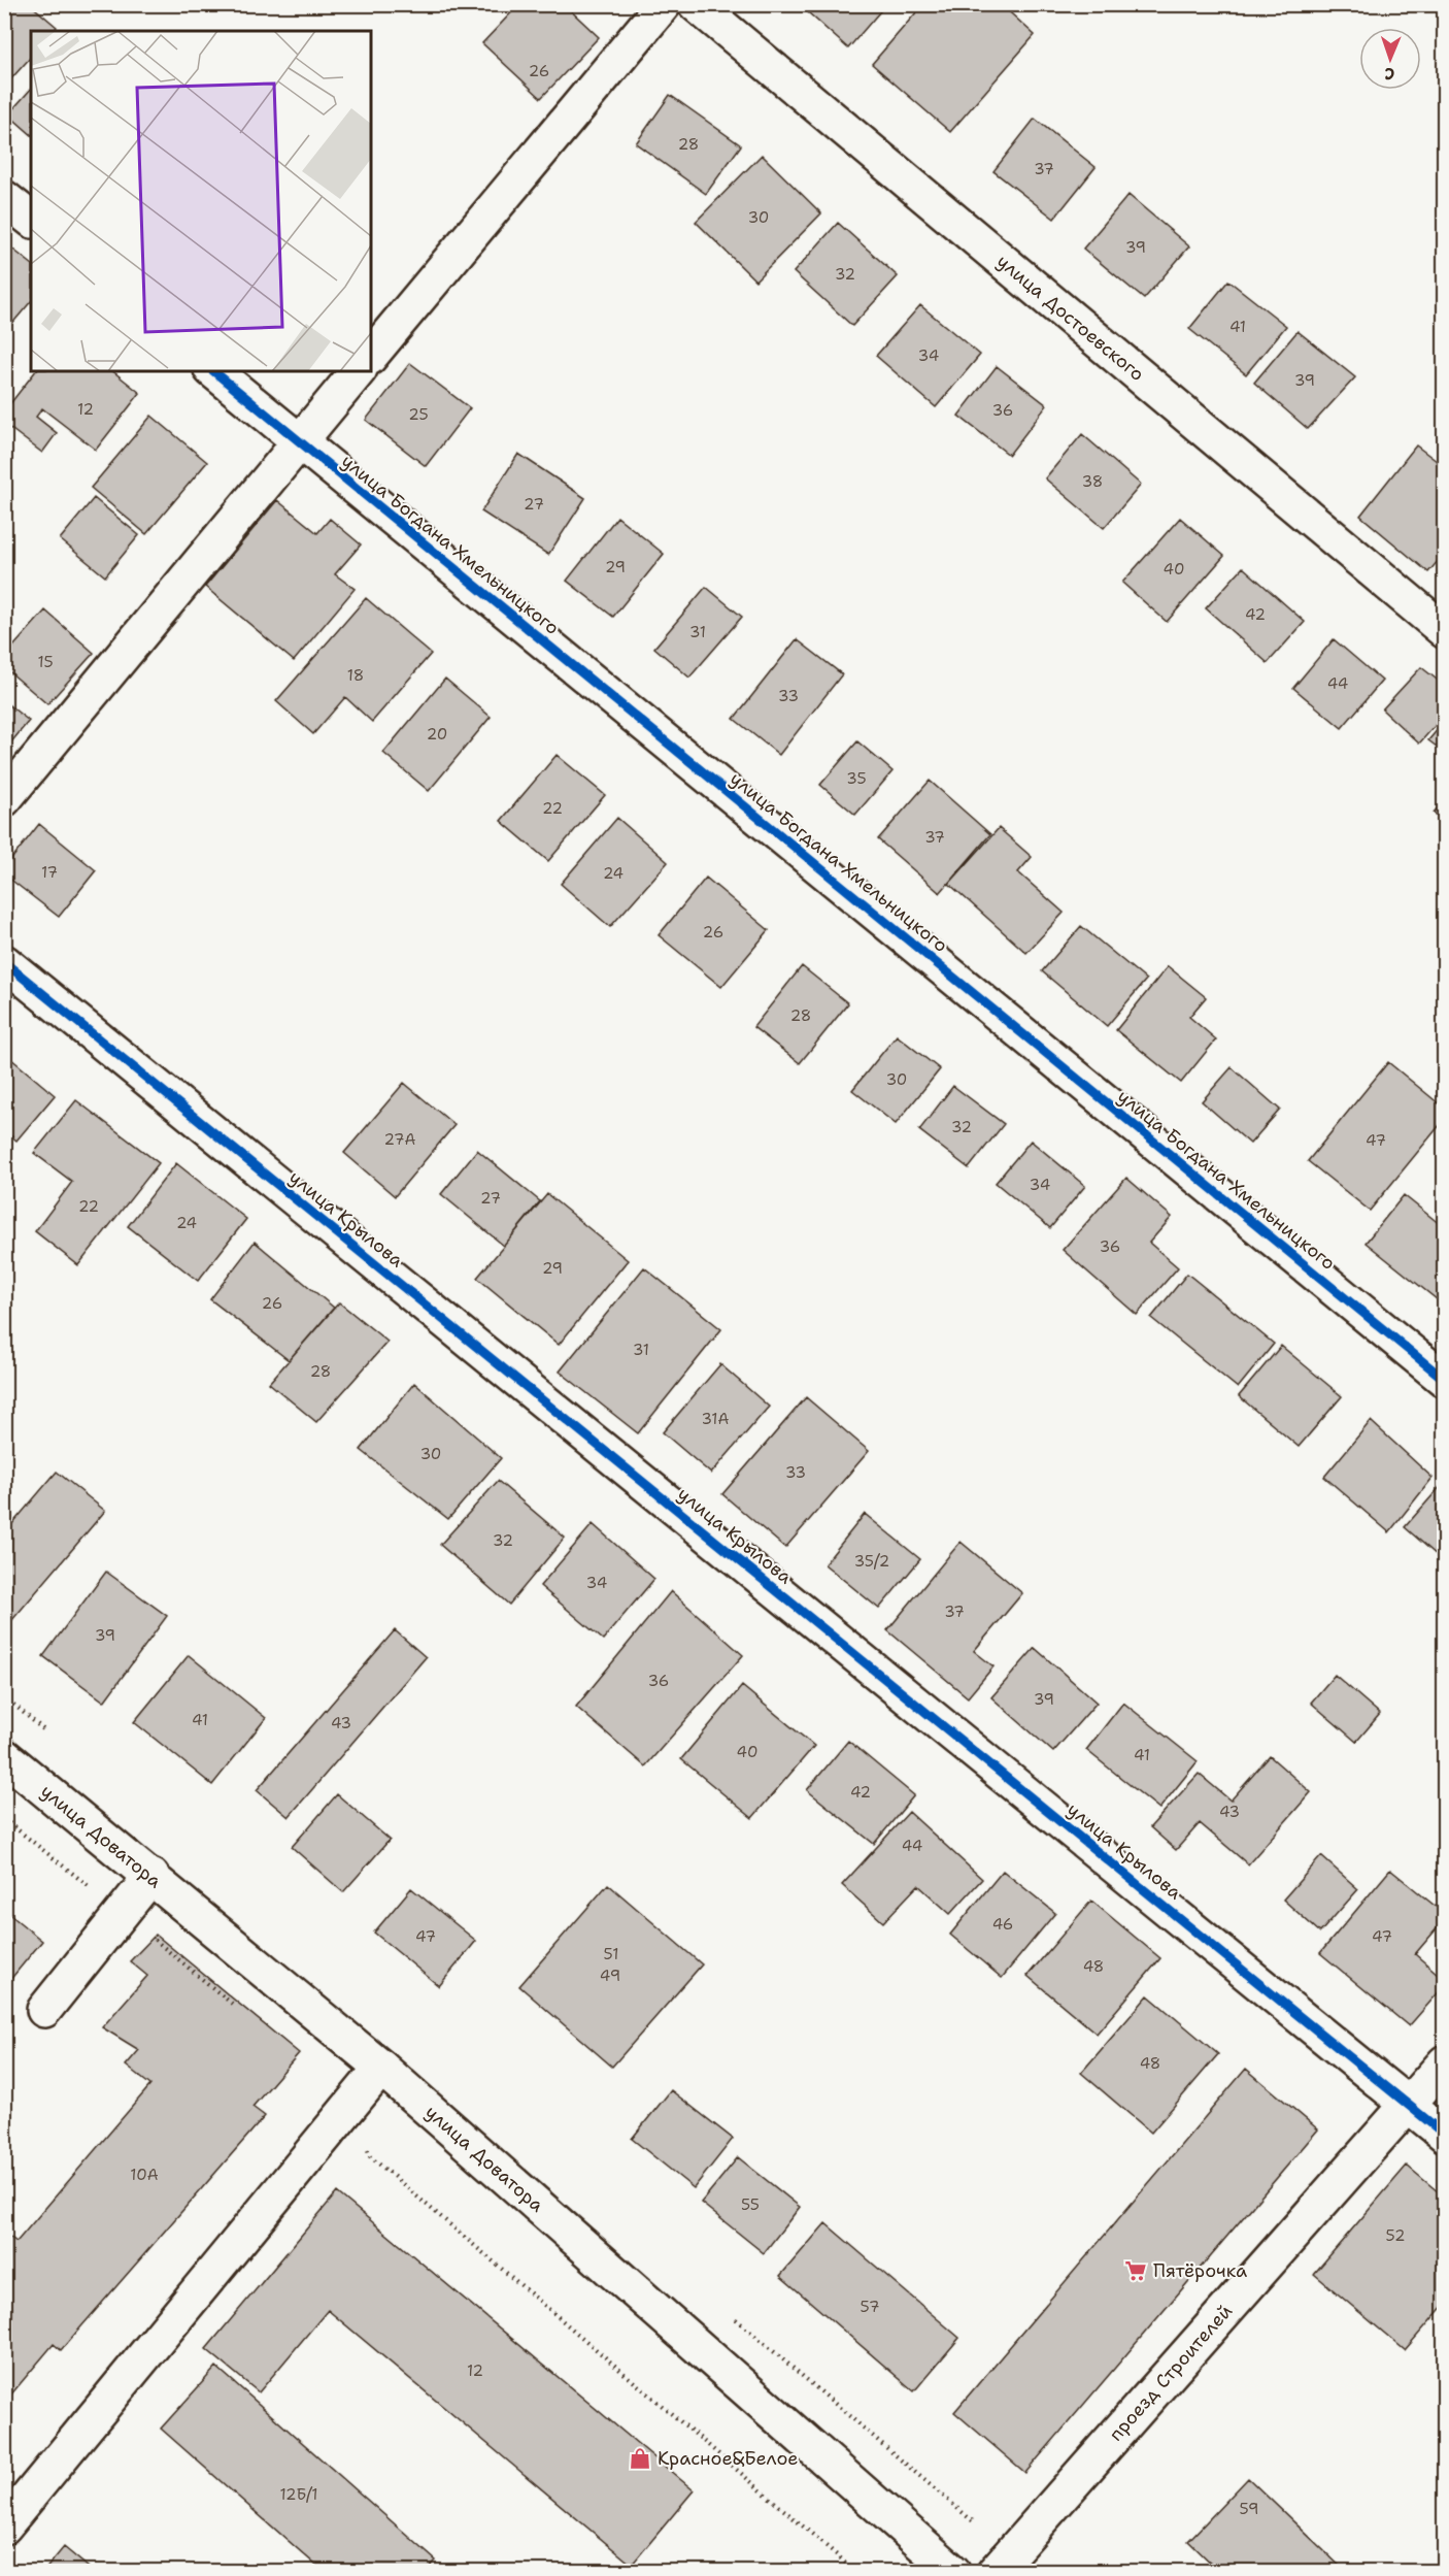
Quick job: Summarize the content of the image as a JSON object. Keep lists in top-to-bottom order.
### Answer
{
  "streets": {
    "street": [
      "улица Достоевского",
      "улица Богдана Хмельницкого",
      "улица Крылова",
      "улица Доватора",
      "проезд Строителей"
    ]
  },
  "crossings": [
    ["улица Крылова", "проезд Строителей"]
  ],
  "places": {
    "supermarket": ["Пятёрочка"],
    "shop": ["Красное&Белое"]
  },
  "house_numbers": [
    "26",
    "28",
    "37",
    "30",
    "39",
    "32",
    "41",
    "34",
    "39",
    "12",
    "36",
    "25",
    "38",
    "27",
    "29",
    "40",
    "42",
    "31",
    "15",
    "18",
    "44",
    "33",
    "20",
    "35",
    "22",
    "37",
    "17",
    "24",
    "26",
    "28",
    "30",
    "32",
    "27А",
    "47",
    "34",
    "27",
    "22",
    "24",
    "36",
    "29",
    "26",
    "31",
    "28",
    "31А",
    "30",
    "33",
    "32",
    "35/2",
    "34",
    "37",
    "39",
    "36",
    "39",
    "41",
    "43",
    "40",
    "41",
    "42",
    "43",
    "44",
    "46",
    "47",
    "47",
    "51",
    "48",
    "49",
    "48",
    "10А",
    "55",
    "52",
    "57",
    "12",
    "12Б/1",
    "59"
  ],
  "north": "bottom"
}
